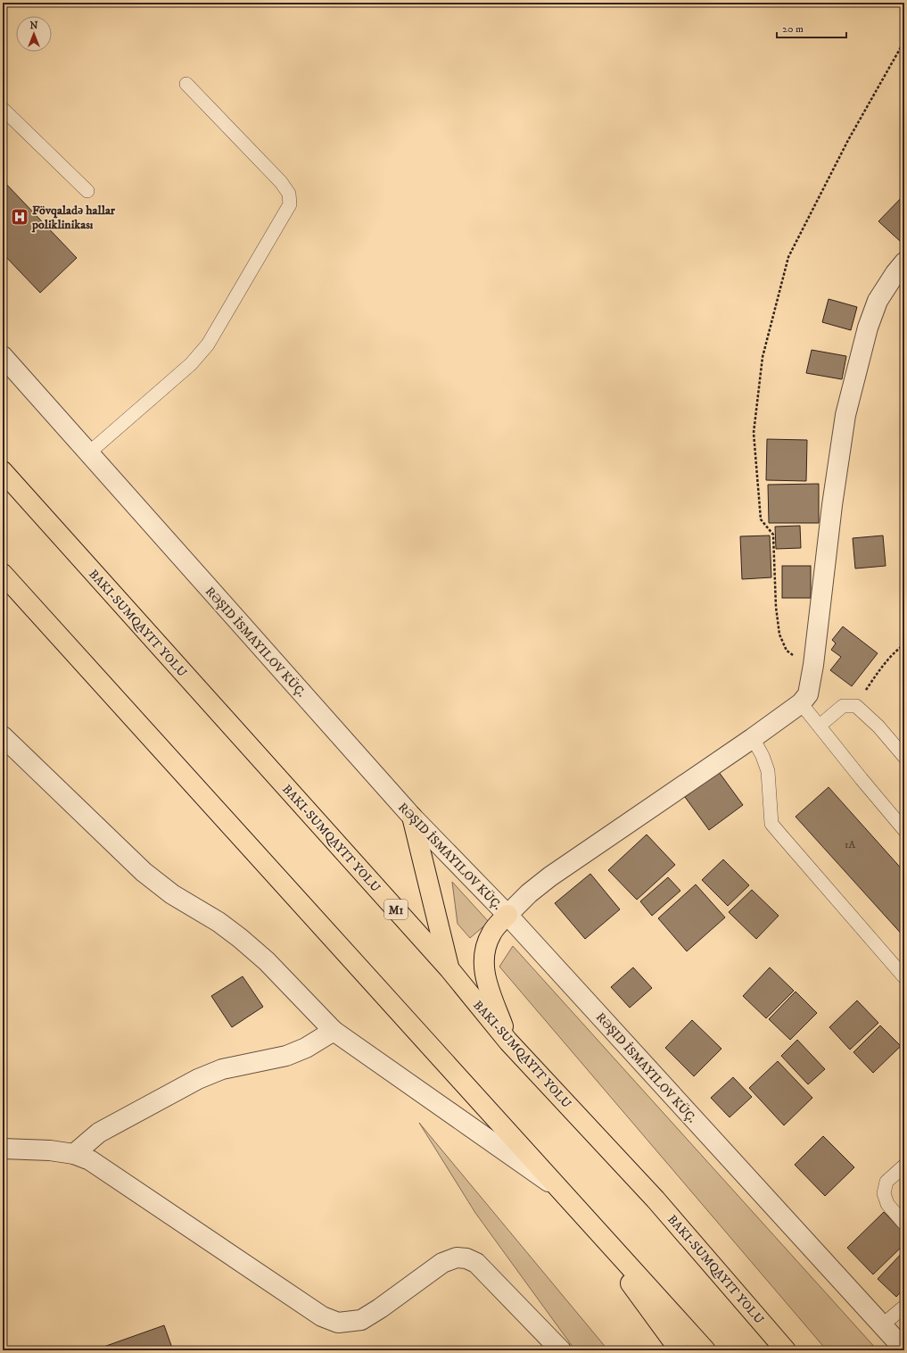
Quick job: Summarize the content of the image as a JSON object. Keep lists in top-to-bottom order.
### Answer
{
  "streets": {
    "highway": ["M1"]
  },
  "places": {
    "hospital": ["Fövqaladə hallar poliklinikası"]
  },
  "house_numbers": ["1A"],
  "scale_bar": "20 m",
  "north": "top"
}
